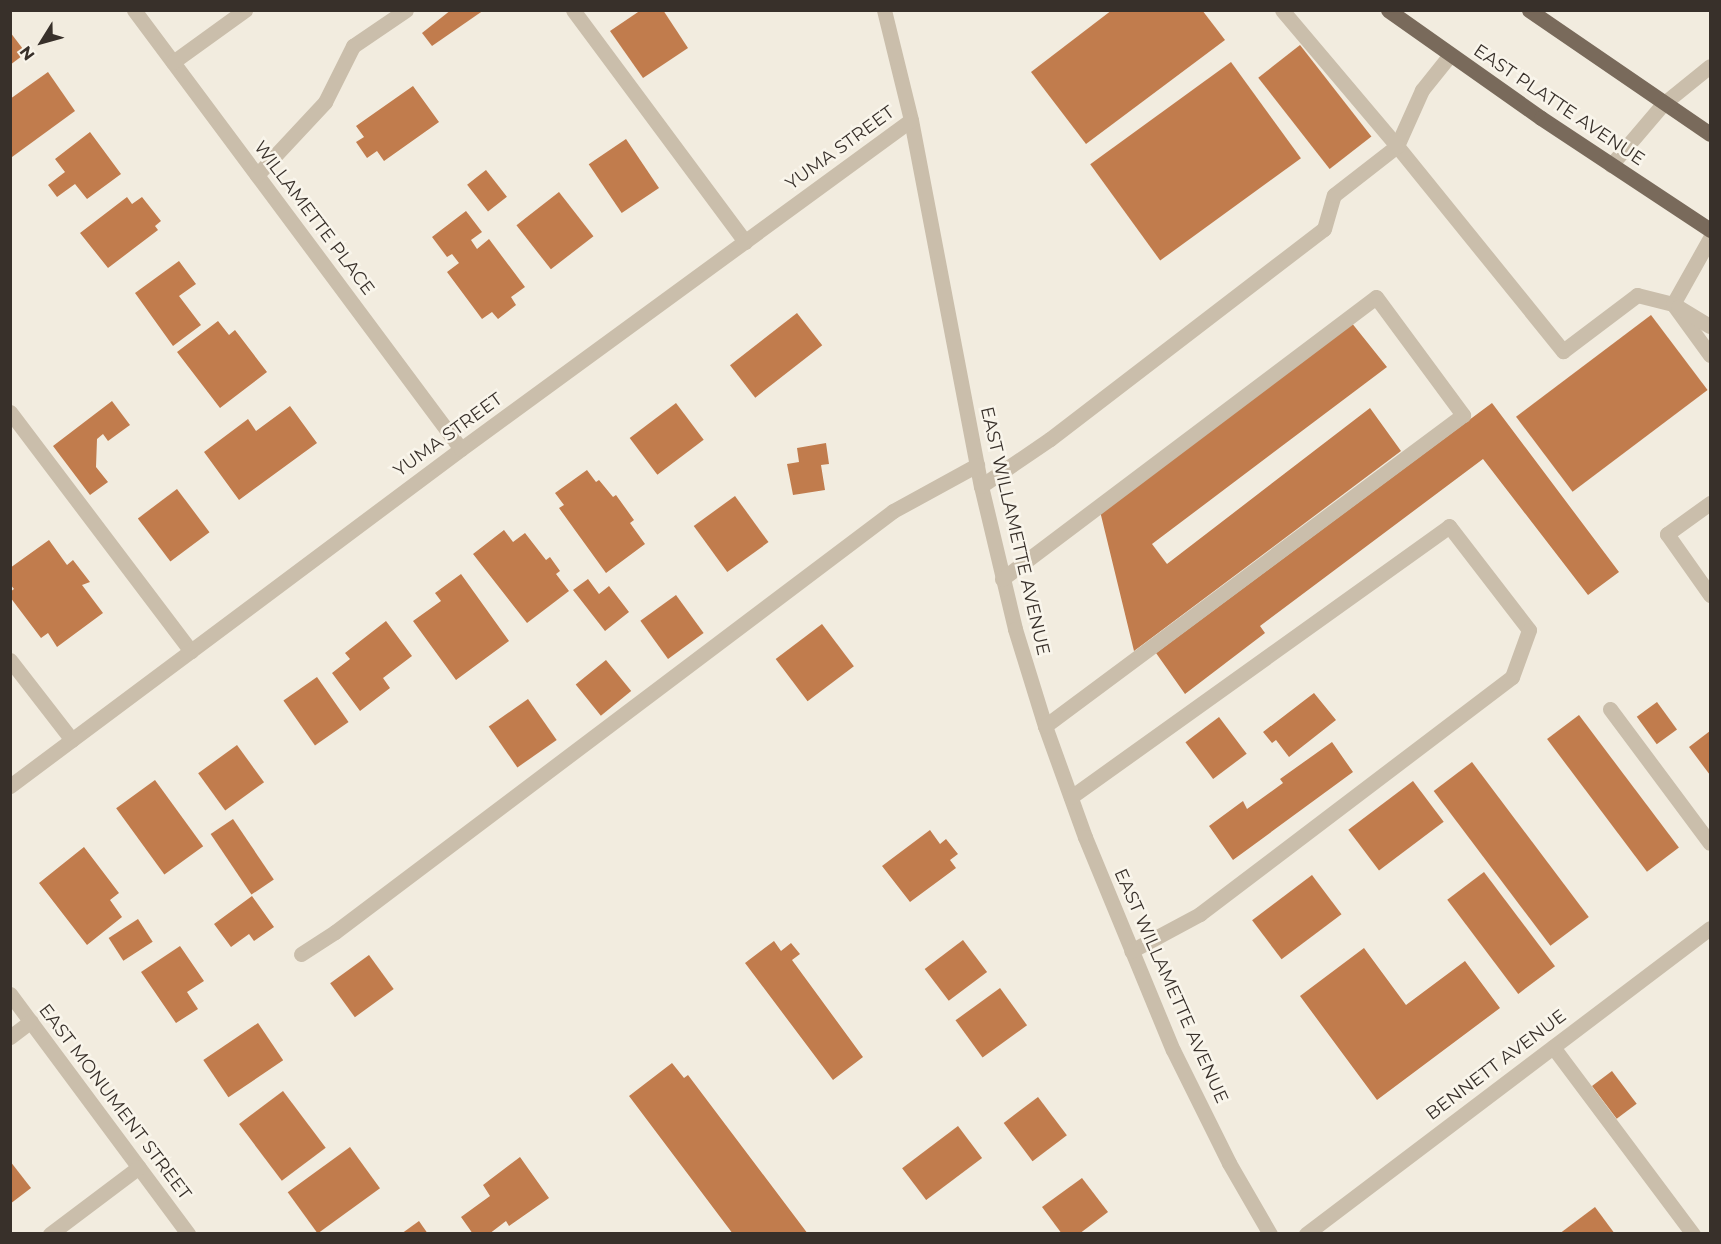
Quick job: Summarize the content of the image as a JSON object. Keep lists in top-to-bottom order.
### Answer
{
  "streets": {
    "main road": ["EAST PLATTE AVENUE"],
    "street": [
      "YUMA STREET",
      "WILLAMETTE PLACE",
      "EAST WILLAMETTE AVENUE",
      "BENNETT AVENUE",
      "EAST MONUMENT STREET"
    ]
  },
  "crossings": [
    ["YUMA STREET", "WILLAMETTE PLACE"],
    ["YUMA STREET", "EAST WILLAMETTE AVENUE"]
  ],
  "north": "bottom left"
}
